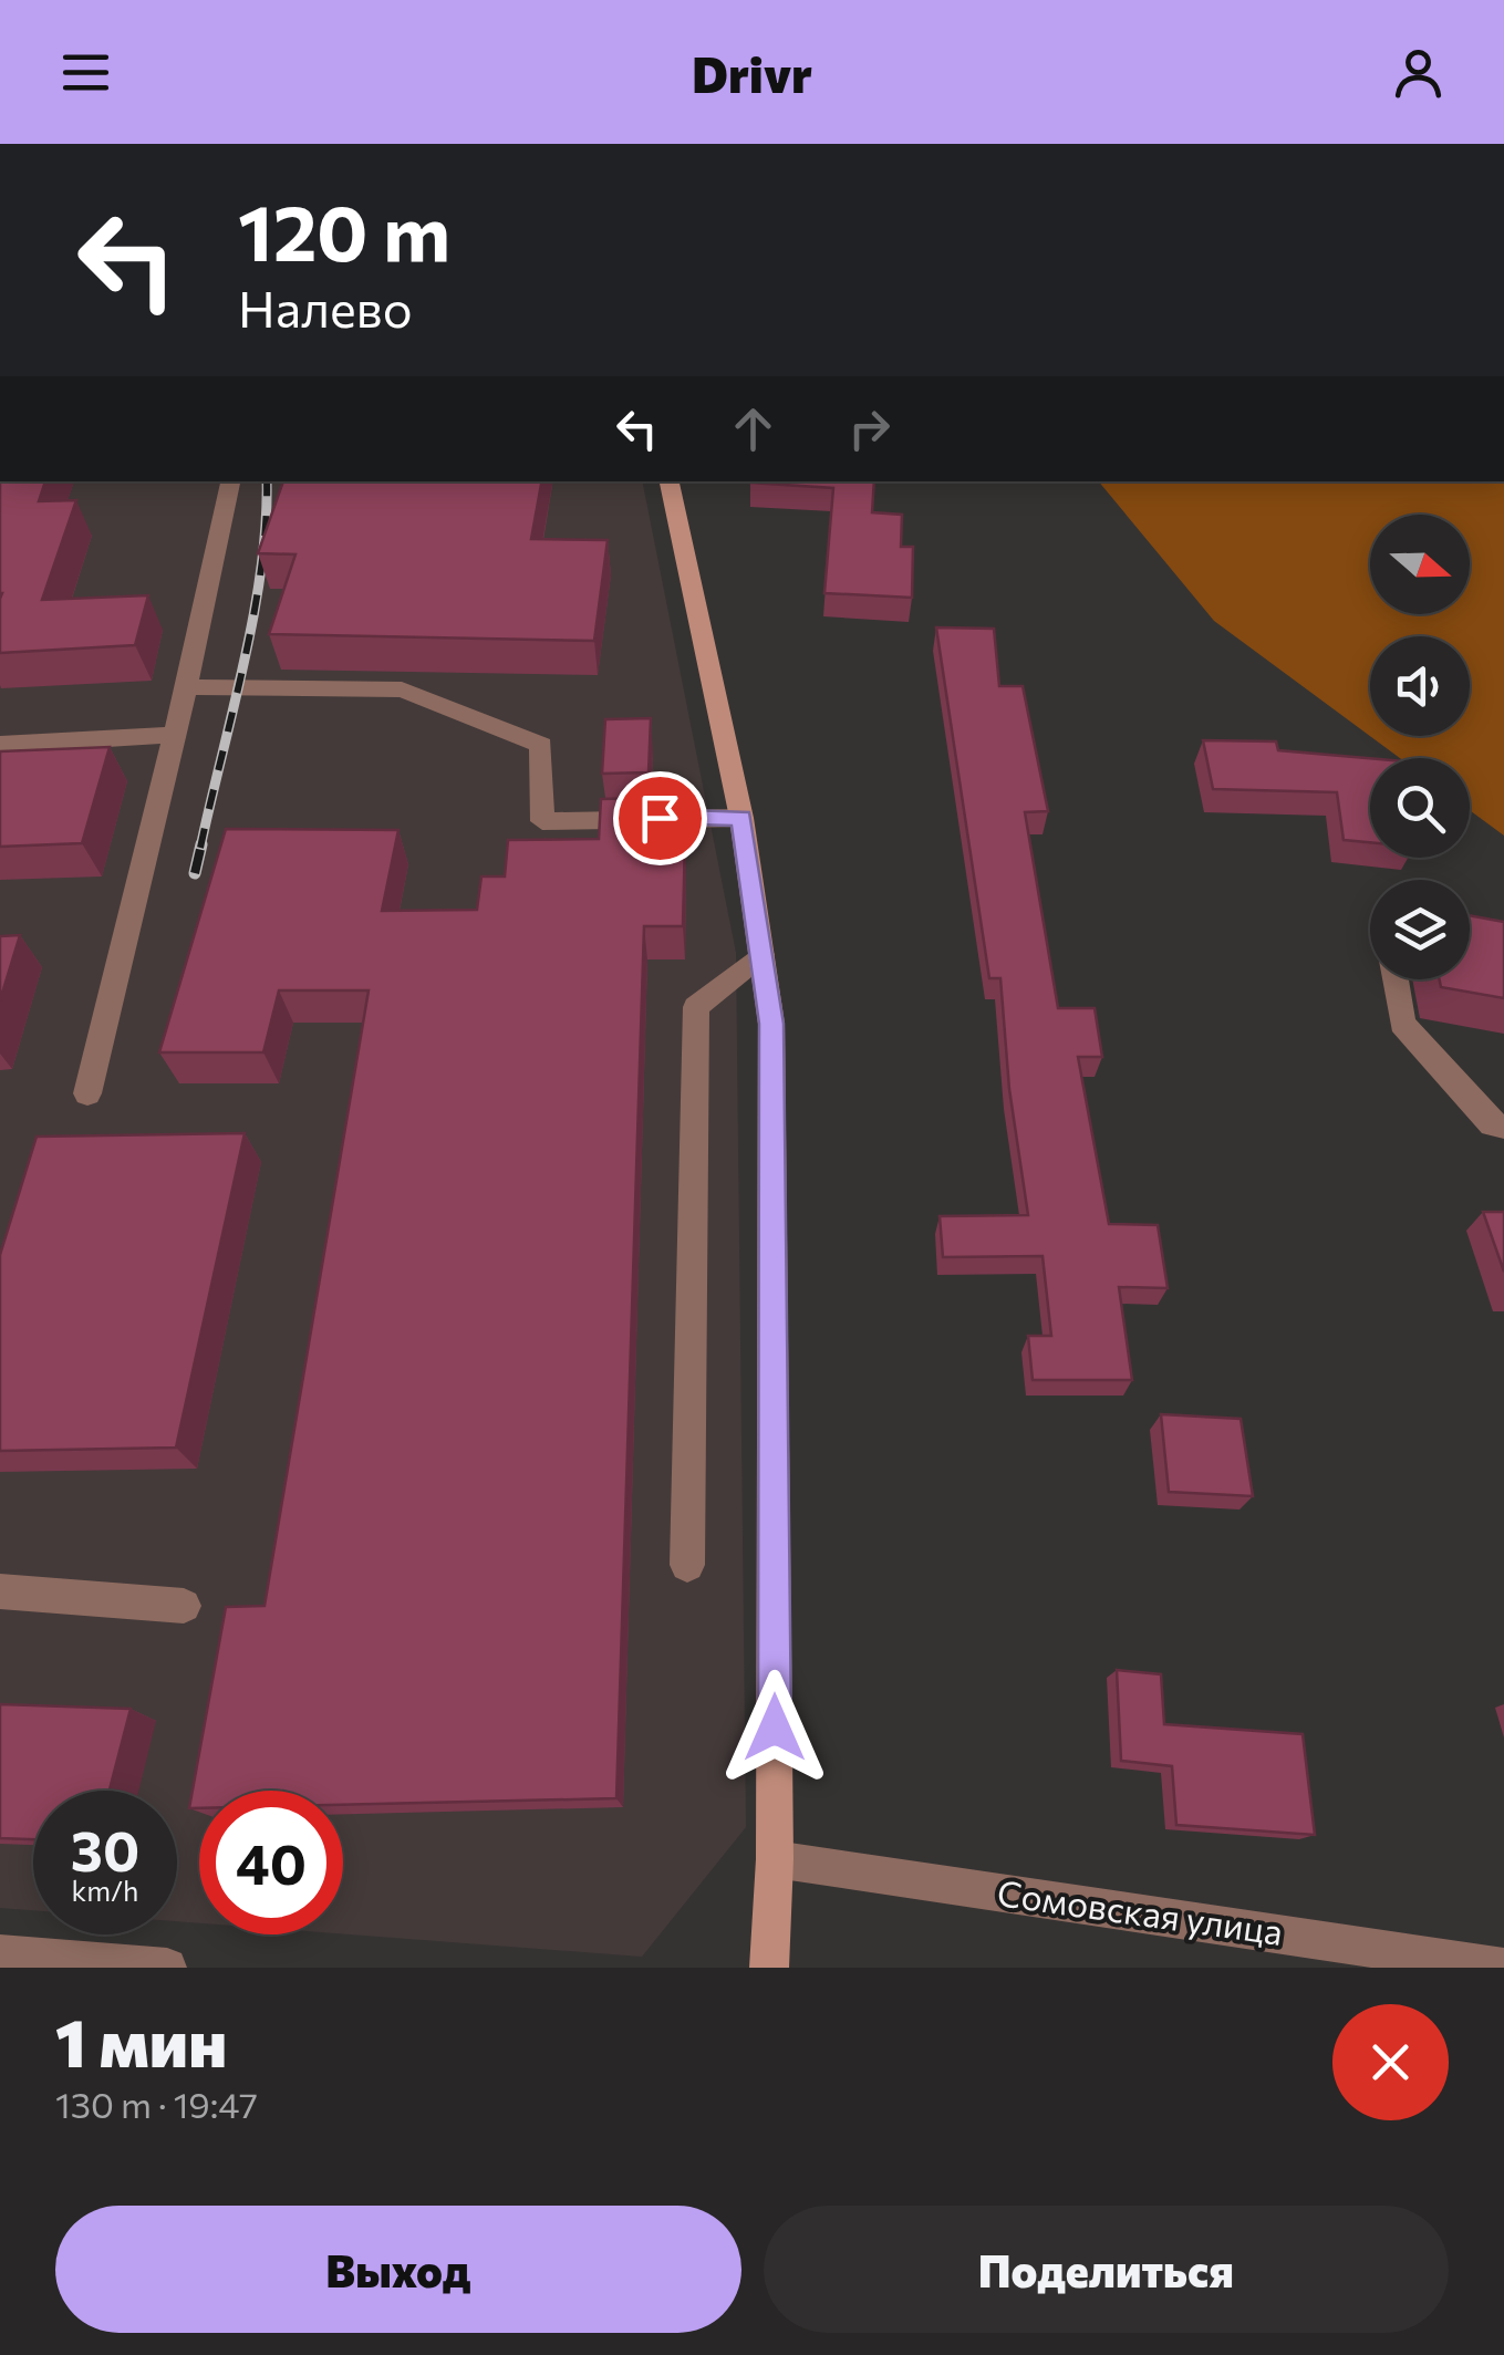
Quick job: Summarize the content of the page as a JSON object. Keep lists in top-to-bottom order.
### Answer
{
  "streets": {
    "street": ["Сомовская улица"]
  },
  "north": "right",
  "page": {
    "header": "Drivr",
    "turn": ["120 m", "Налево"],
    "speed": "30 km/h",
    "limit": "40",
    "heading": ["1 мин", "130 m · 19:47"],
    "buttons": ["Выход", "Поделиться"]
  }
}
